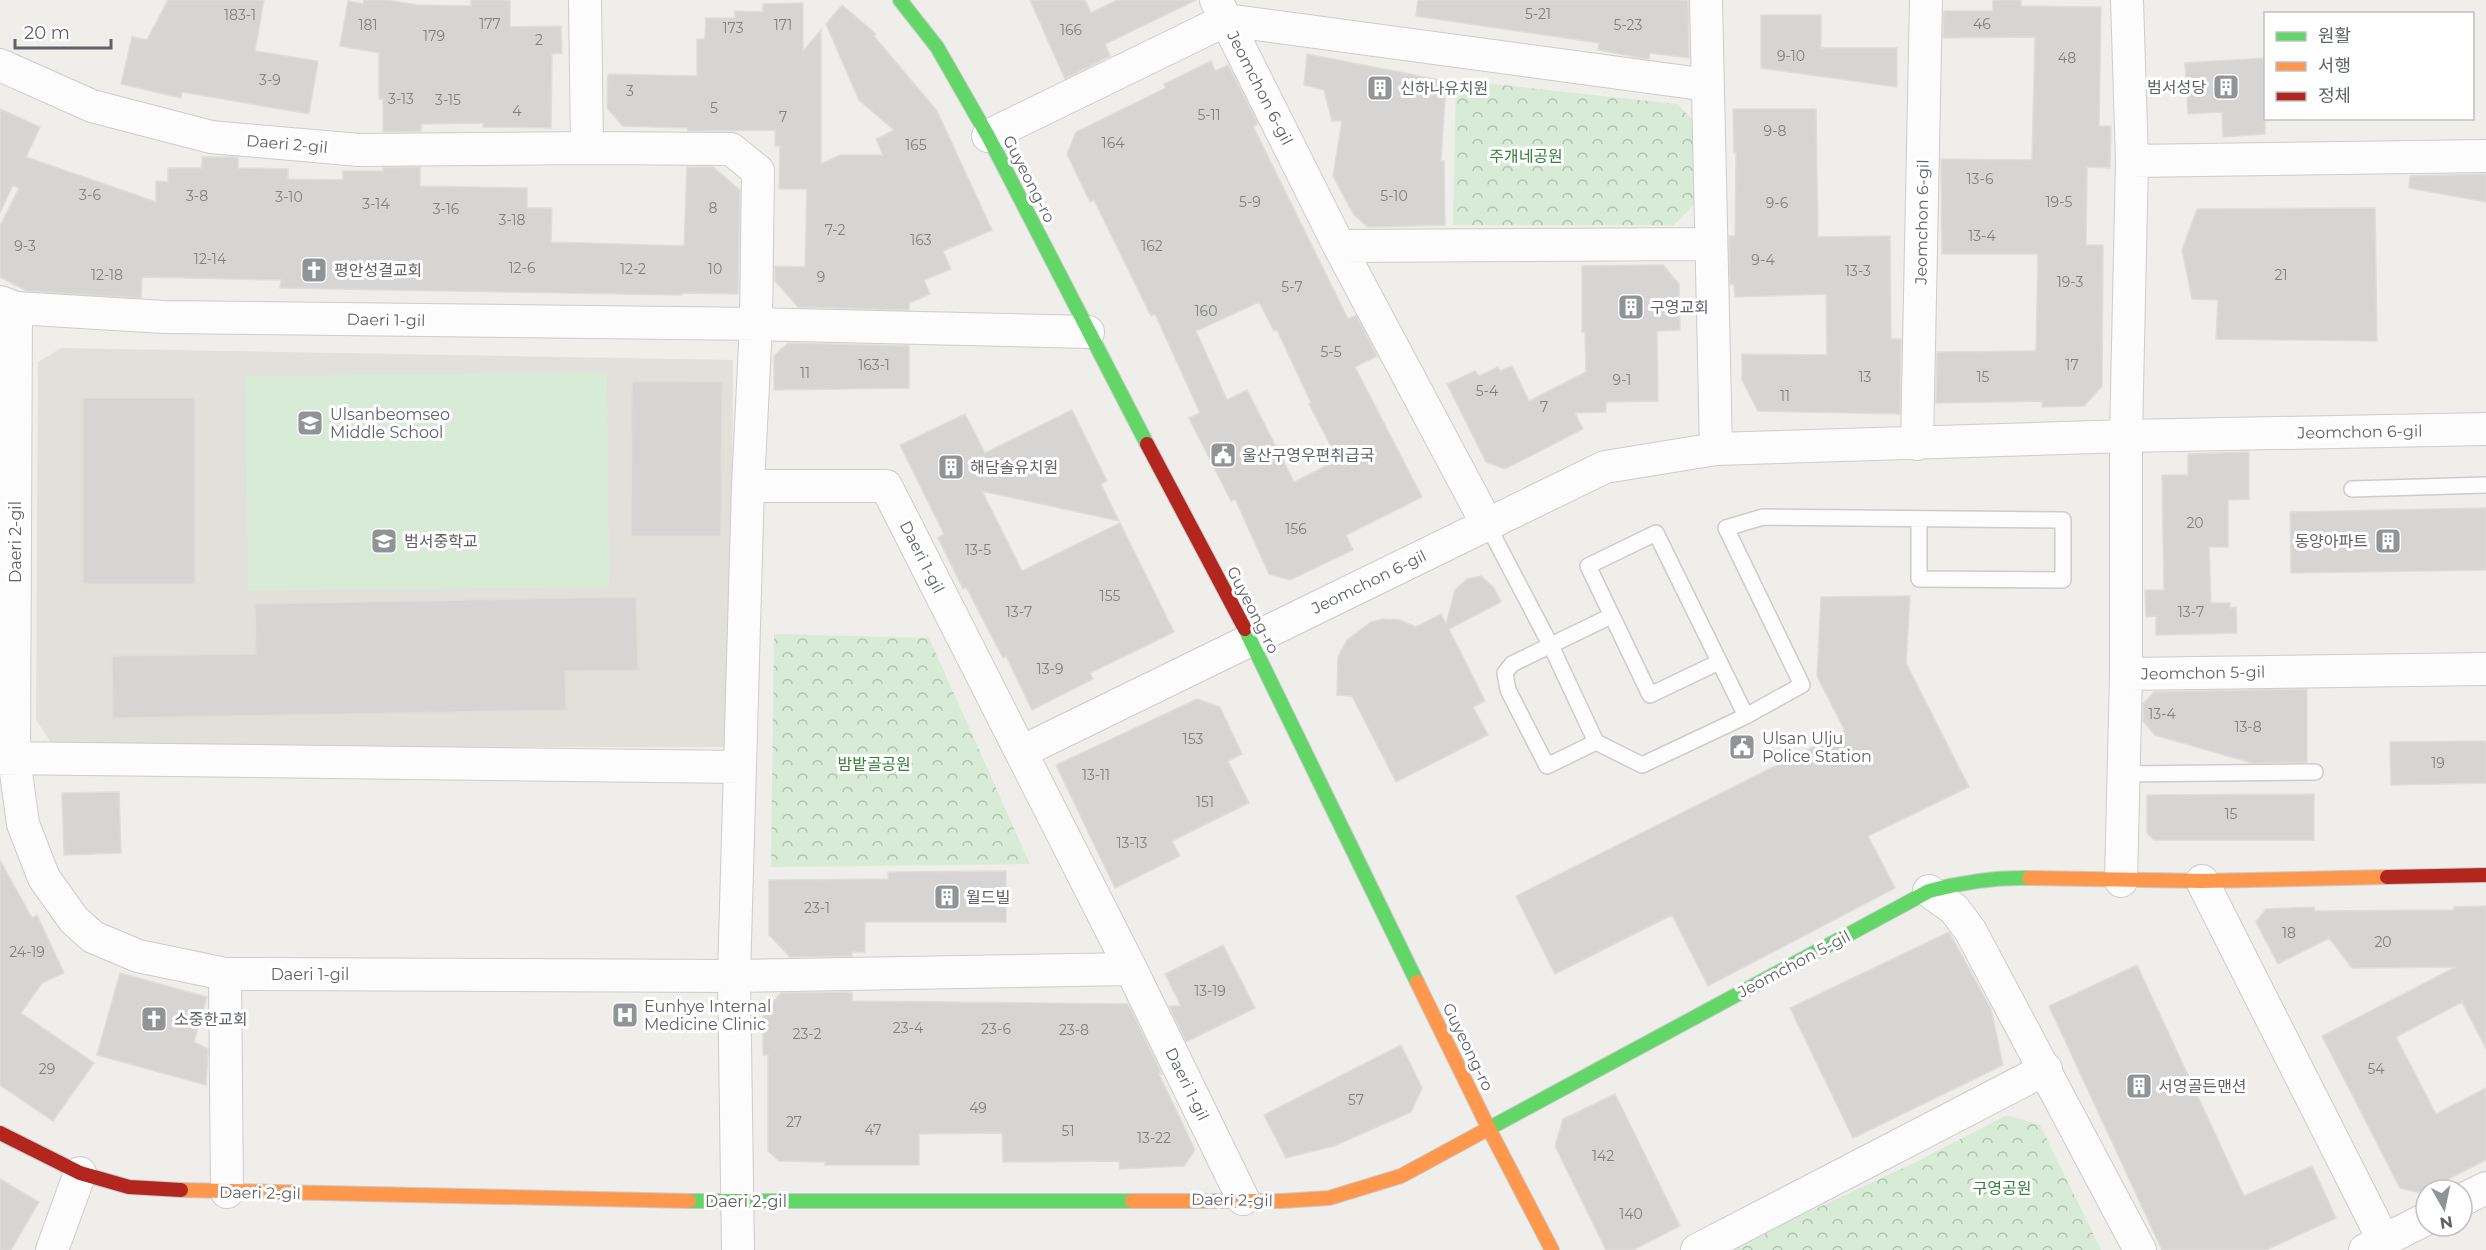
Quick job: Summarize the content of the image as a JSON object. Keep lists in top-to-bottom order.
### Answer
{
  "streets": {
    "street": [
      "Jeomchon 6-gil",
      "Daeri 2-gil",
      "Guyeong-ro",
      "Daeri 1-gil",
      "Jeomchon 5-gil"
    ]
  },
  "crossings": [
    ["Jeomchon 6-gil", "Guyeong-ro"],
    ["Daeri 2-gil", "Guyeong-ro"],
    ["Daeri 2-gil", "Daeri 1-gil"],
    ["Daeri 2-gil", "Jeomchon 5-gil"],
    ["Guyeong-ro", "Daeri 1-gil"],
    ["Guyeong-ro", "Jeomchon 5-gil"]
  ],
  "parks": ["주개네공원", "밤밭골공원", "구영공원"],
  "places": {
    "building": [
      "범서성당",
      "신하나유치원",
      "구영교회",
      "해담솔유치원",
      "동양아파트",
      "월드빌",
      "서영골든맨션"
    ],
    "church": ["평안성결교회", "소중한교회"],
    "school or university": ["Ulsanbeomseo Middle School", "범서중학교"],
    "public building": ["울산구영우편취급국", "Ulsan Ulju Police Station"],
    "hospital": ["Eunhye Internal Medicine Clinic"]
  },
  "house_numbers": [
    "5-21",
    "183-1",
    "177",
    "46",
    "181",
    "171",
    "5-23",
    "173",
    "166",
    "179",
    "2",
    "9-10",
    "48",
    "3-9",
    "3",
    "3-13",
    "3-15",
    "5",
    "4",
    "5-11",
    "7",
    "9-8",
    "164",
    "165",
    "13-6",
    "3-6",
    "3-8",
    "5-10",
    "3-10",
    "5-9",
    "19-5",
    "9-6",
    "3-14",
    "8",
    "3-16",
    "3-18",
    "7-2",
    "13-4",
    "163",
    "9-3",
    "162",
    "12-14",
    "9-4",
    "12-6",
    "12-2",
    "10",
    "13-3",
    "12-18",
    "21",
    "9",
    "19-3",
    "5-7",
    "160",
    "5-5",
    "163-1",
    "17",
    "11",
    "13",
    "15",
    "9-1",
    "5-4",
    "11",
    "7",
    "20",
    "156",
    "13-5",
    "155",
    "13-7",
    "13-7",
    "13-9",
    "13-4",
    "13-8",
    "153",
    "19",
    "13-11",
    "151",
    "15",
    "13-13",
    "23-1",
    "18",
    "20",
    "24-19",
    "13-19",
    "23-4",
    "23-6",
    "23-8",
    "23-2",
    "29",
    "54",
    "57",
    "49",
    "27",
    "47",
    "51",
    "13-22",
    "142",
    "140"
  ],
  "legend": ["원활", "서행", "정체"],
  "scale_bar": "20 m",
  "north": "bottom"
}
